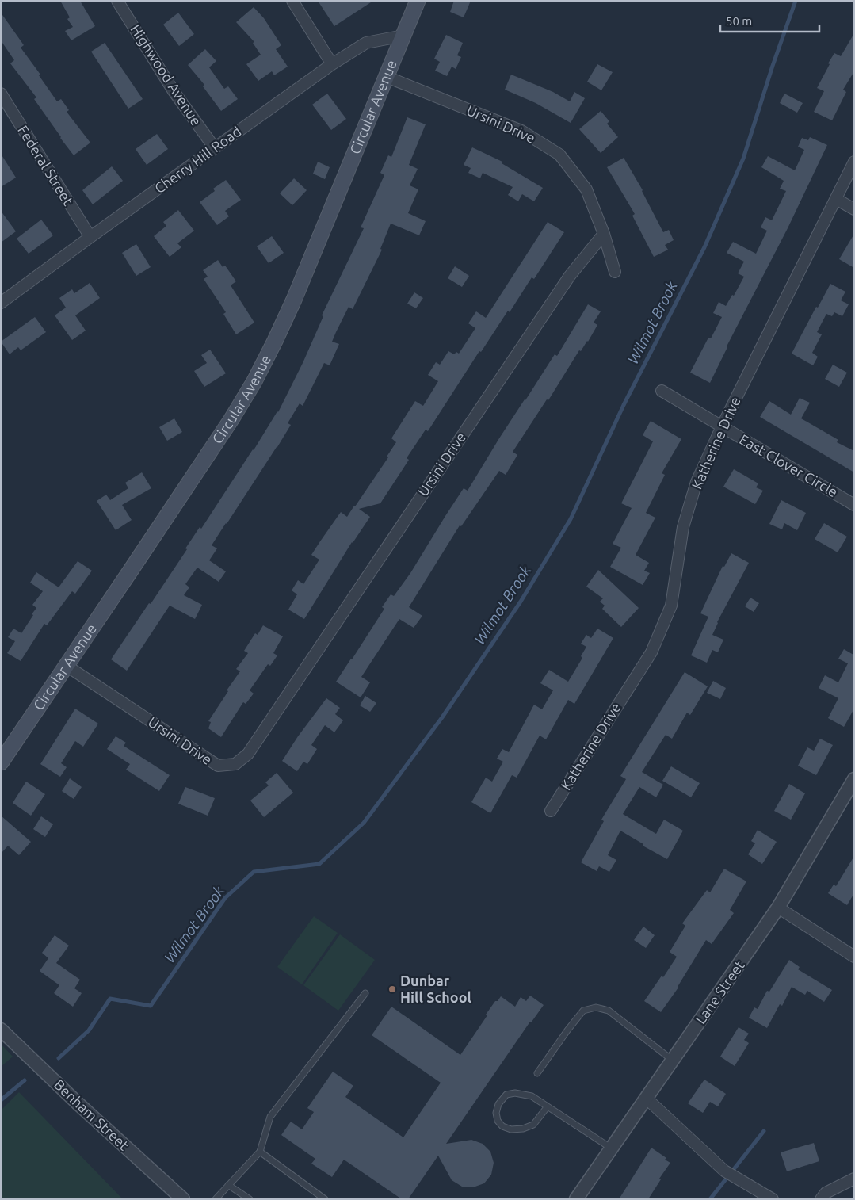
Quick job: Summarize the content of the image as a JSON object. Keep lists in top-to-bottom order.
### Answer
{
  "streets": {
    "main road": ["Circular Avenue"],
    "street": [
      "Highwood Avenue",
      "Ursini Drive",
      "Cherry Hill Road",
      "Federal Street",
      "Katherine Drive",
      "East Clover Circle",
      "Lane Street",
      "Benham Street"
    ]
  },
  "crossings": [
    ["Highwood Avenue", "Cherry Hill Road"],
    ["Circular Avenue", "Ursini Drive"],
    ["Circular Avenue", "Cherry Hill Road"],
    ["Cherry Hill Road", "Federal Street"],
    ["Katherine Drive", "East Clover Circle"]
  ],
  "water": ["Wilmot Brook"],
  "places": ["Dunbar Hill School"],
  "scale_bar": "50 m"
}
